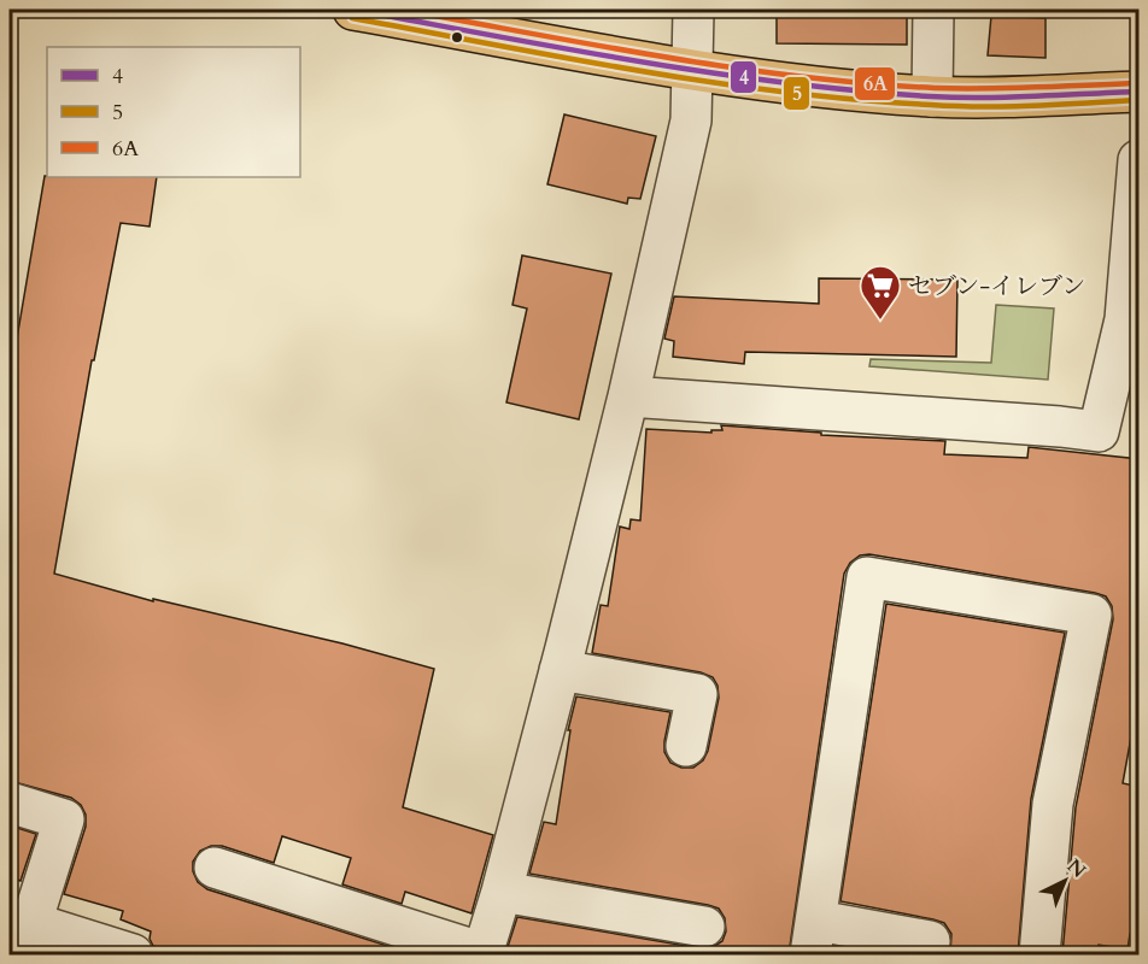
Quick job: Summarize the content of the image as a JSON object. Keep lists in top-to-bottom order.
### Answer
{
  "places": {
    "supermarket": ["セブン-イレブン"]
  },
  "lines": ["transit line 4", "transit line 6A", "transit line 5"],
  "legend": ["4", "5", "6A"],
  "north": "top right"
}
